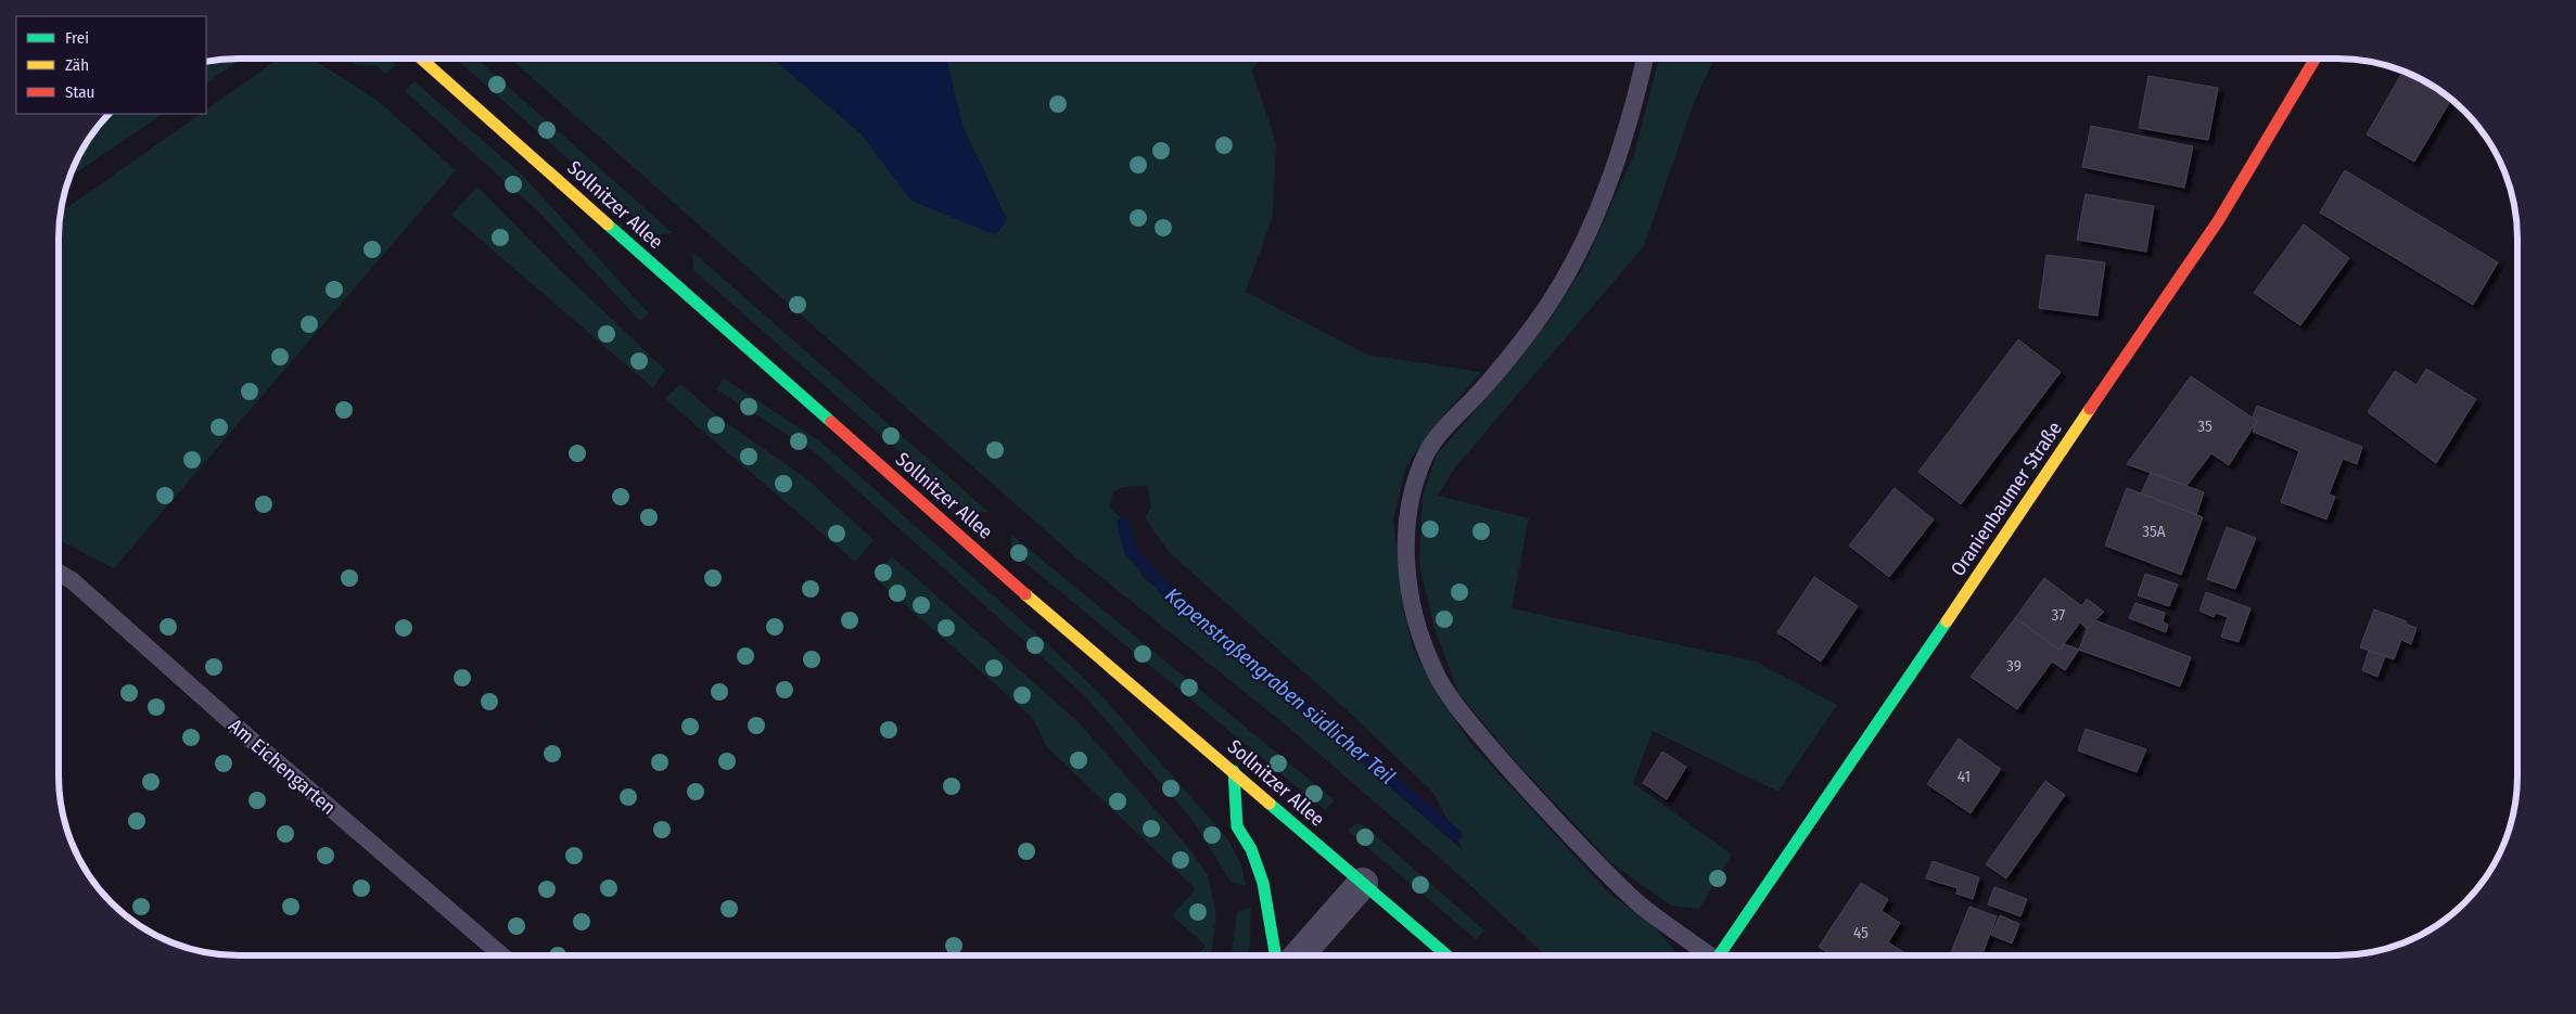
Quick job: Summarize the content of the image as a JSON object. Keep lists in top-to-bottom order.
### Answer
{
  "streets": {
    "main road": ["Sollnitzer Allee", "Oranienbaumer Straße"],
    "lane": ["Am Eichengarten"]
  },
  "water": ["Kapenstraßengraben südlicher Teil"],
  "house_numbers": [
    "35",
    "35A",
    "37",
    "39",
    "41",
    "45"
  ],
  "legend": ["Frei", "Zäh", "Stau"]
}
